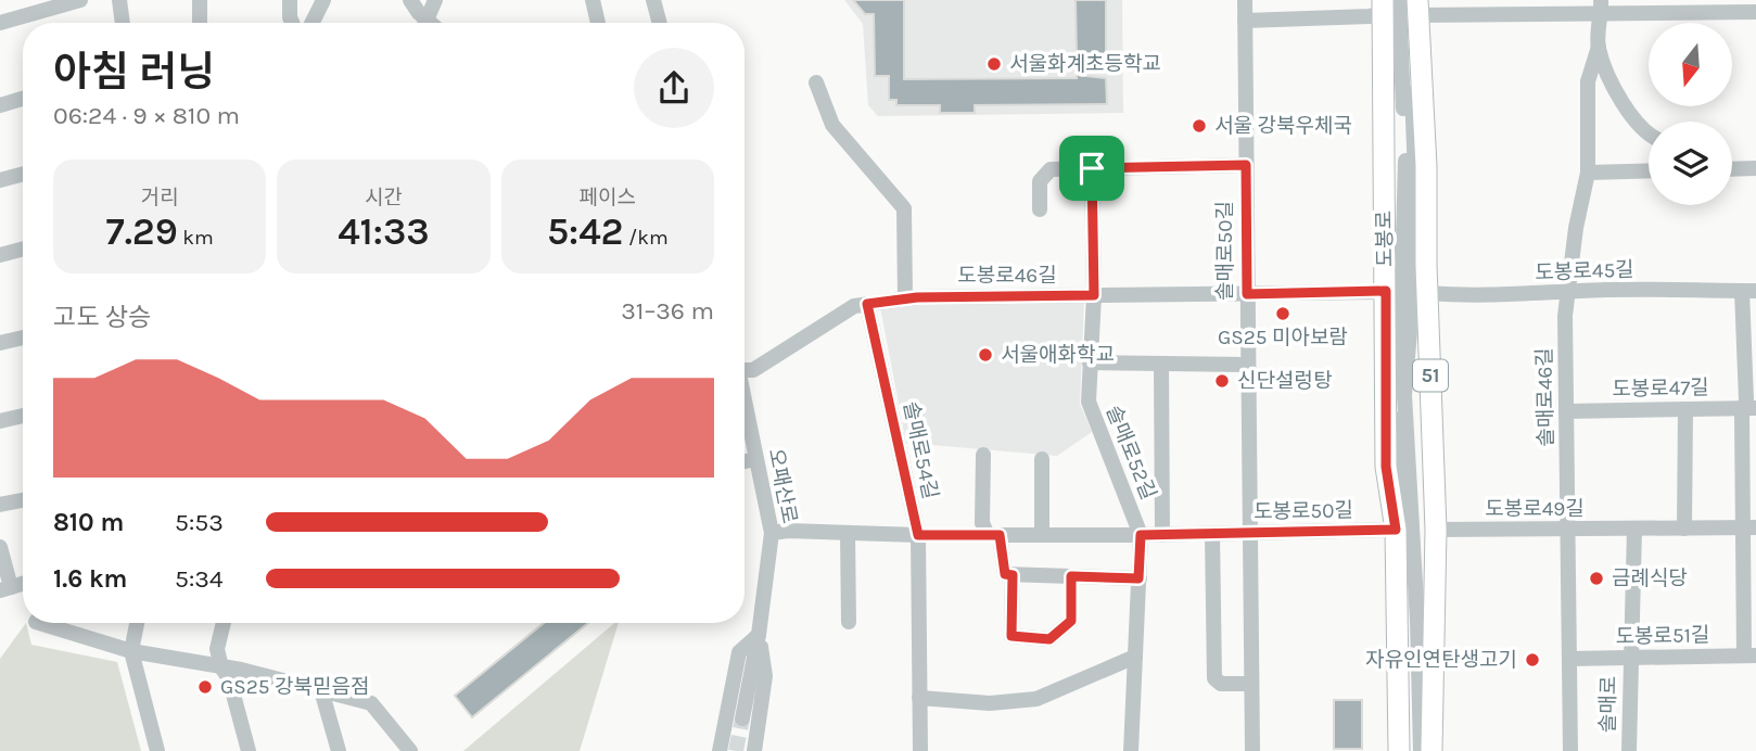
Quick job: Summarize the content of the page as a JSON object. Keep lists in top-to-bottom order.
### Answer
{
  "streets": {
    "main road": ["도봉로", "51"],
    "street": [
      "솔매로50길",
      "도봉로45길",
      "도봉로46길",
      "도봉로47길",
      "솔매로46길",
      "솔매로54길",
      "솔매로52길",
      "오패산로",
      "도봉로49길",
      "도봉로50길",
      "도봉로51길",
      "솔매로"
    ]
  },
  "crossings": [
    ["도봉로", "도봉로45길"],
    ["도봉로", "도봉로46길"],
    ["도봉로", "도봉로49길"],
    ["도봉로", "도봉로50길"],
    ["솔매로50길", "도봉로46길"],
    ["솔매로50길", "도봉로50길"],
    ["도봉로45길", "도봉로47길"],
    ["도봉로45길", "솔매로46길"],
    ["도봉로46길", "솔매로54길"],
    ["도봉로46길", "솔매로52길"],
    ["도봉로47길", "솔매로46길"],
    ["솔매로46길", "도봉로49길"],
    ["솔매로46길", "도봉로51길"],
    ["솔매로54길", "도봉로50길"],
    ["솔매로52길", "도봉로50길"],
    ["오패산로", "도봉로50길"],
    ["도봉로51길", "솔매로"]
  ],
  "places": [
    "서울화계초등학교",
    "서울 강북우체국",
    "GS25 미아보람",
    "서울애화학교",
    "신단설렁탕",
    "금례식당",
    "자유인연탄생고기",
    "GS25 강북믿음점"
  ],
  "north": "bottom",
  "page": {
    "heading": ["아침 러닝", "06:24 · 9 × 810 m"],
    "stats": [
      ["거리", "7.29 km"],
      ["시간", "41:33"],
      ["페이스", "5:42 /km"]
    ],
    "chart": ["고도 상승", "31–36 m"],
    "list": [
      {
        "name": "810 m",
        "note": "5:53"
      },
      {
        "name": "1.6 km",
        "note": "5:34"
      }
    ]
  }
}
